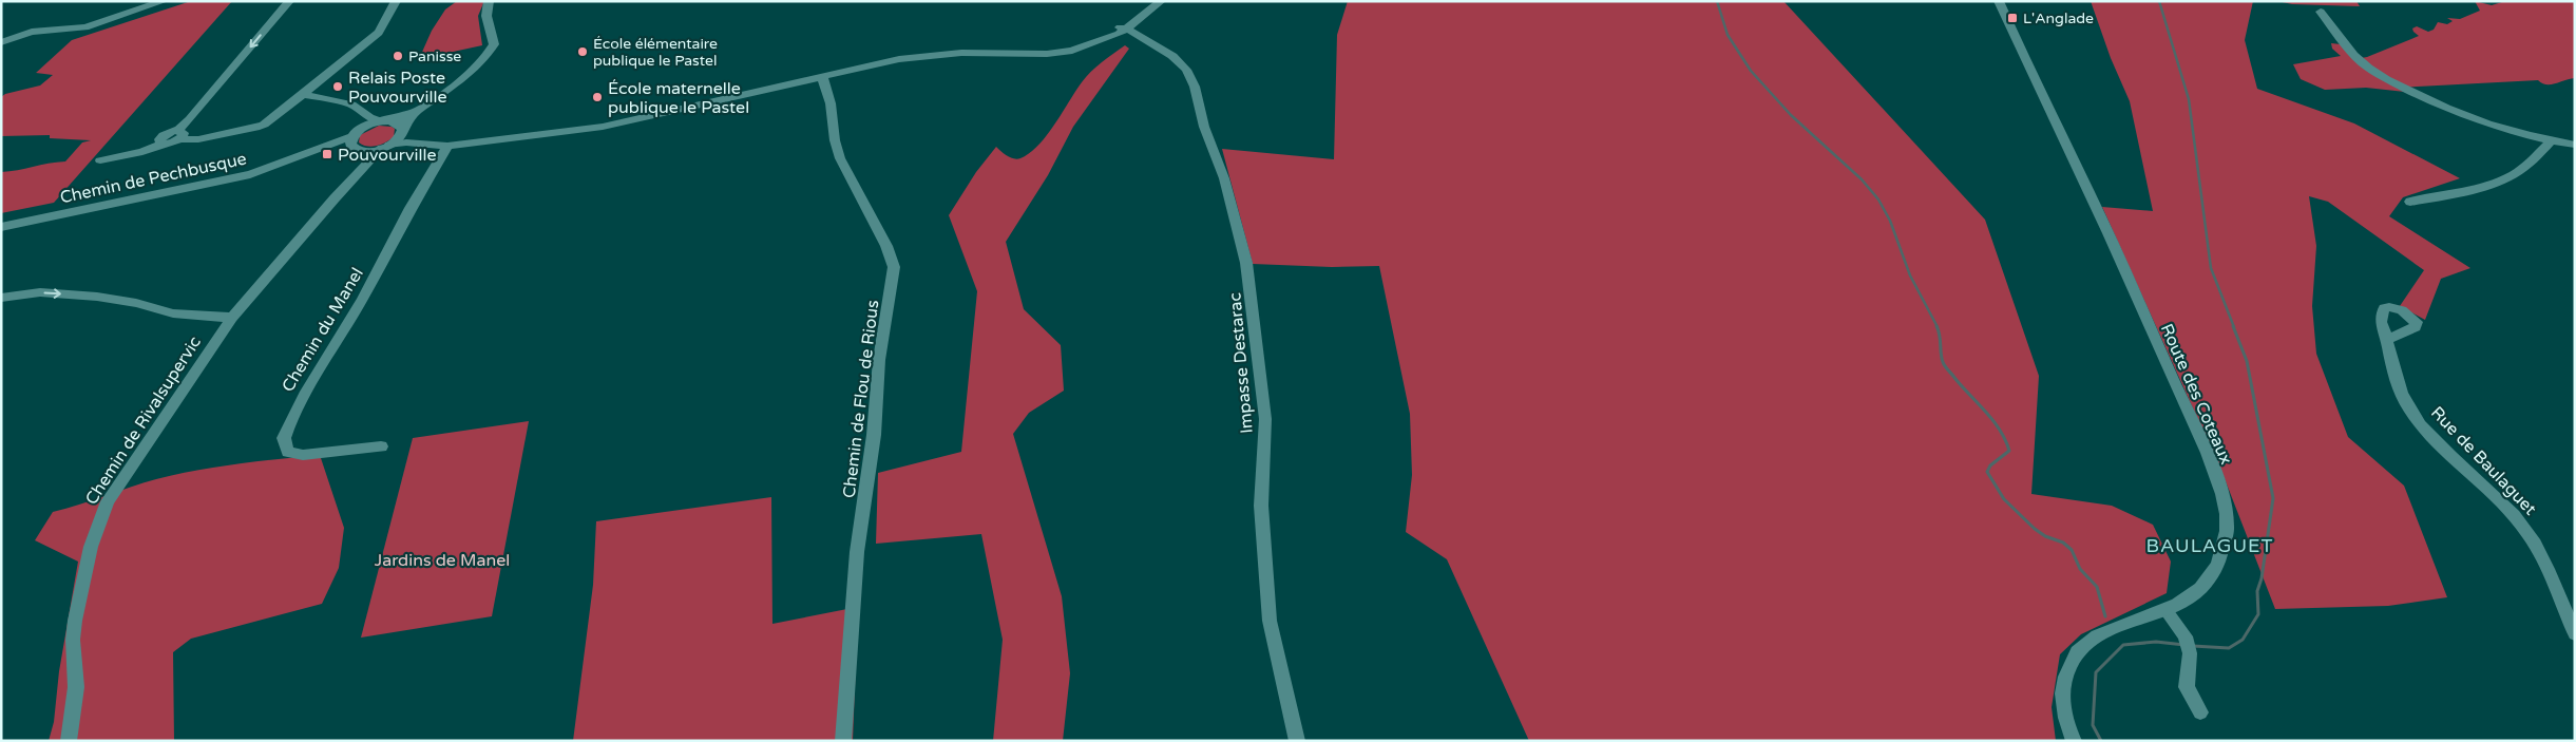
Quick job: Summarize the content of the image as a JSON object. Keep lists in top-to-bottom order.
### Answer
{
  "streets": {
    "street": [
      "Chemin de Pechbusque",
      "Chemin du Manel",
      "Impasse Destarac",
      "Route des Coteaux",
      "Chemin de Flou de Rious",
      "Chemin de Rivalsupervic",
      "Rue de Baulaguet"
    ]
  },
  "districts": ["BAULAGUET"],
  "parks": ["Jardins de Manel"],
  "places": {
    "transit": ["L'Anglade", "Pouvourville"],
    "other": [
      "École élémentaire publique le Pastel",
      "Panisse",
      "Relais Poste Pouvourville",
      "École maternelle publique le Pastel"
    ]
  }
}
